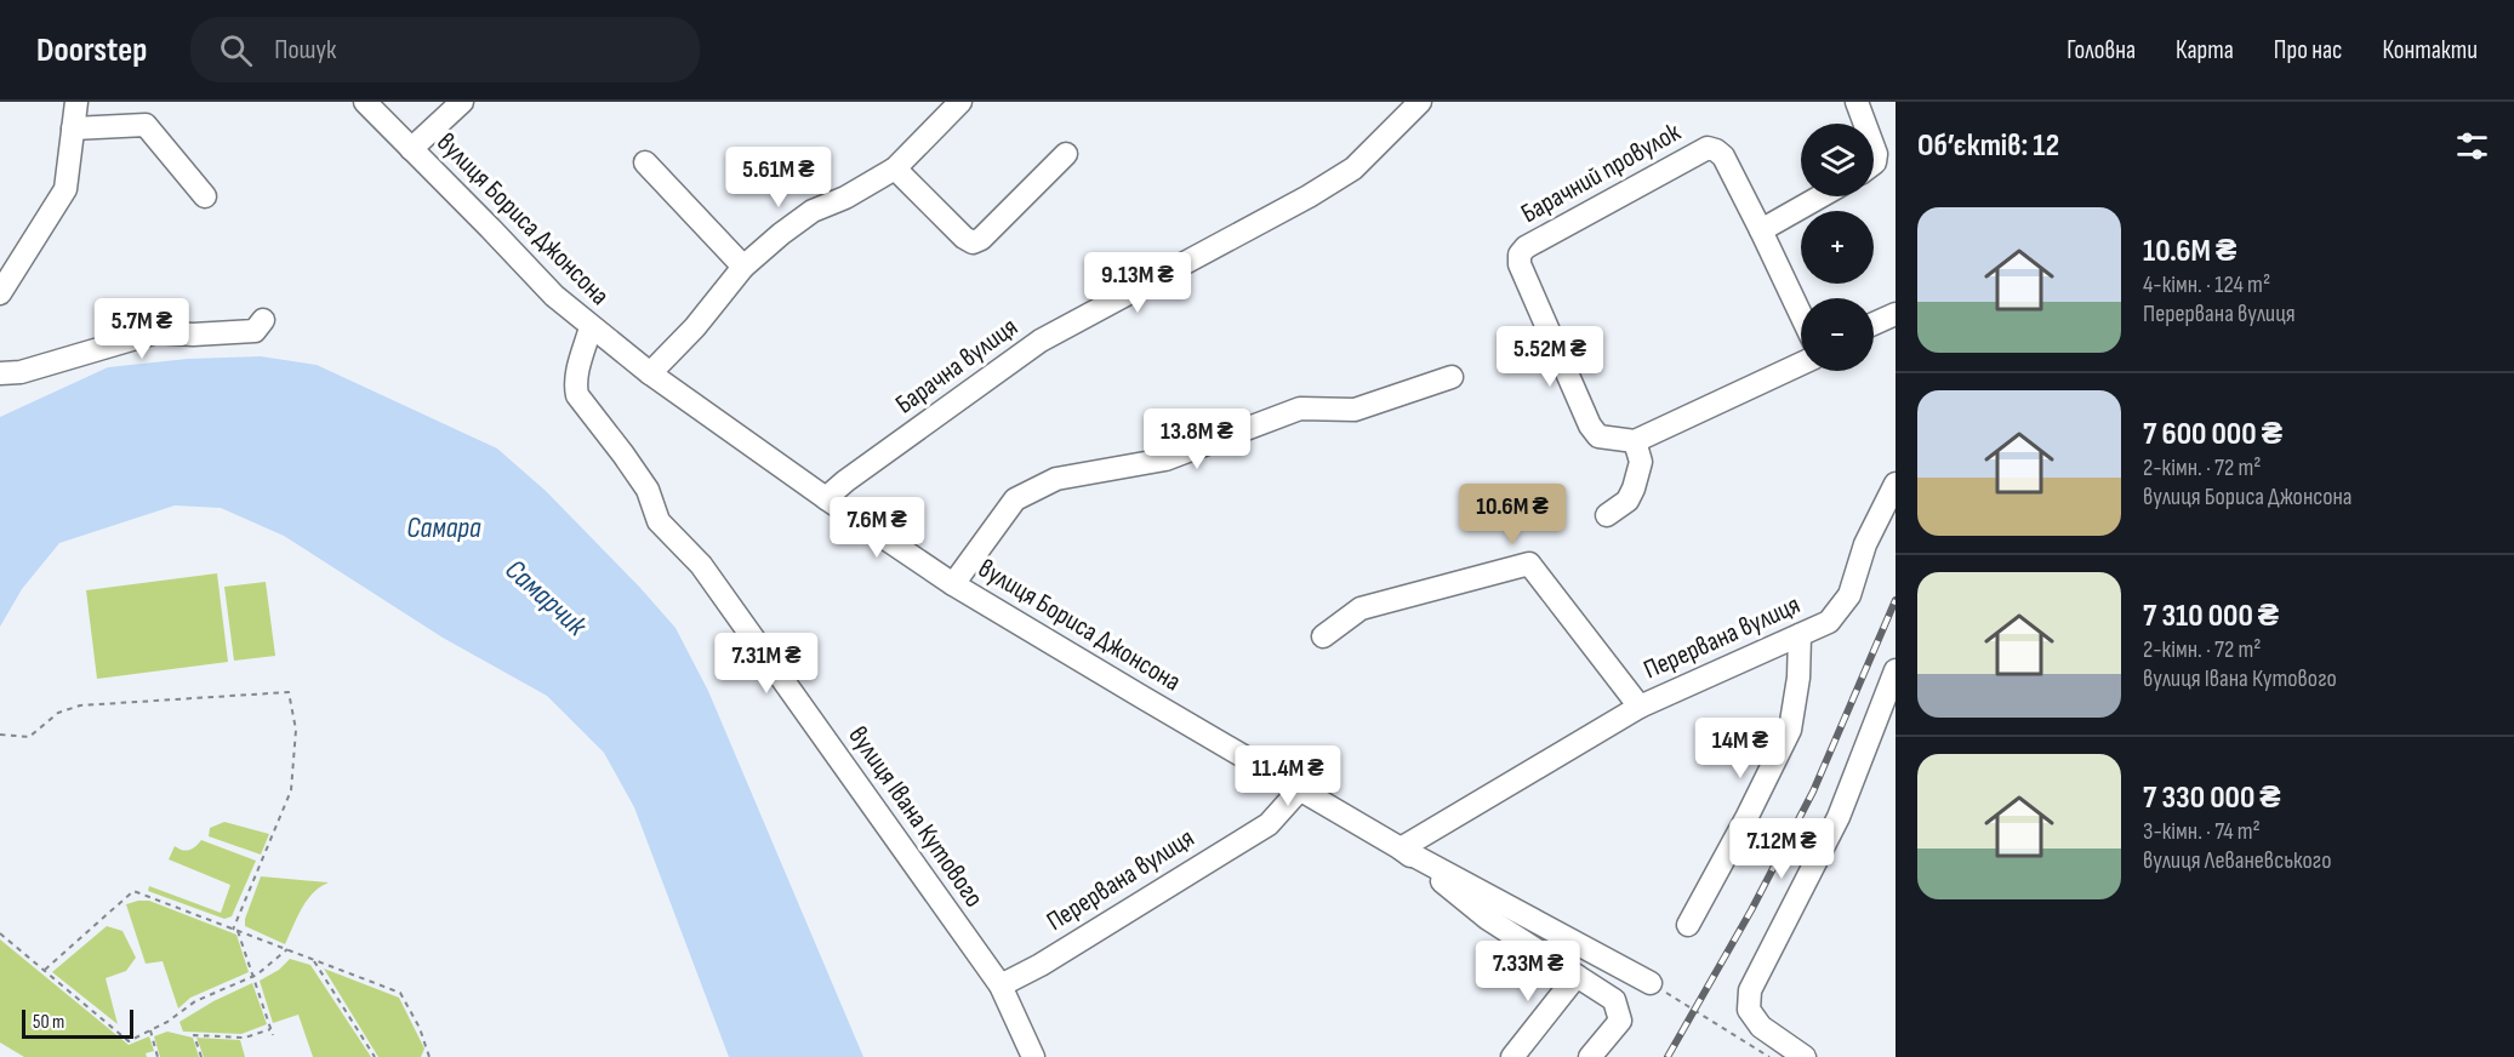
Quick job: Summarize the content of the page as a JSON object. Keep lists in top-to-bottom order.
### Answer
{
  "streets": {
    "street": [
      "Барачний провулок",
      "вулиця Бориса Джонсона",
      "Барачна вулиця",
      "Перервана вулиця",
      "вулиця Івана Кутового"
    ]
  },
  "crossings": [
    ["вулиця Бориса Джонсона", "Барачна вулиця"],
    ["вулиця Бориса Джонсона", "Перервана вулиця"],
    ["вулиця Бориса Джонсона", "вулиця Івана Кутового"],
    ["Перервана вулиця", "вулиця Івана Кутового"]
  ],
  "water": ["Самара", "Самарчик"],
  "scale_bar": "50 m",
  "page": {
    "header": "Doorstep",
    "search": "Пошук",
    "nav": [
      "Головна",
      "Карта",
      "Про нас",
      "Контакти"
    ],
    "heading": "Об’єктів: 12",
    "map_buttons": ["+", "−"],
    "price": [
      "5.61M ₴",
      "9.13M ₴",
      "5.7M ₴",
      "5.52M ₴",
      "13.8M ₴",
      "10.6M ₴",
      "7.6M ₴",
      "7.31M ₴",
      "14M ₴",
      "11.4M ₴",
      "7.12M ₴",
      "7.33M ₴"
    ],
    "list": [
      {
        "name": "10.6M ₴",
        "note": "4-кімн. · 124 m² · Перервана вулиця"
      },
      {
        "name": "7 600 000 ₴",
        "note": "2-кімн. · 72 m² · вулиця Бориса Джонсона"
      },
      {
        "name": "7 310 000 ₴",
        "note": "2-кімн. · 72 m² · вулиця Івана Кутового"
      },
      {
        "name": "7 330 000 ₴",
        "note": "3-кімн. · 74 m² · вулиця Леваневського"
      }
    ],
    "scale": "50 m"
  }
}
